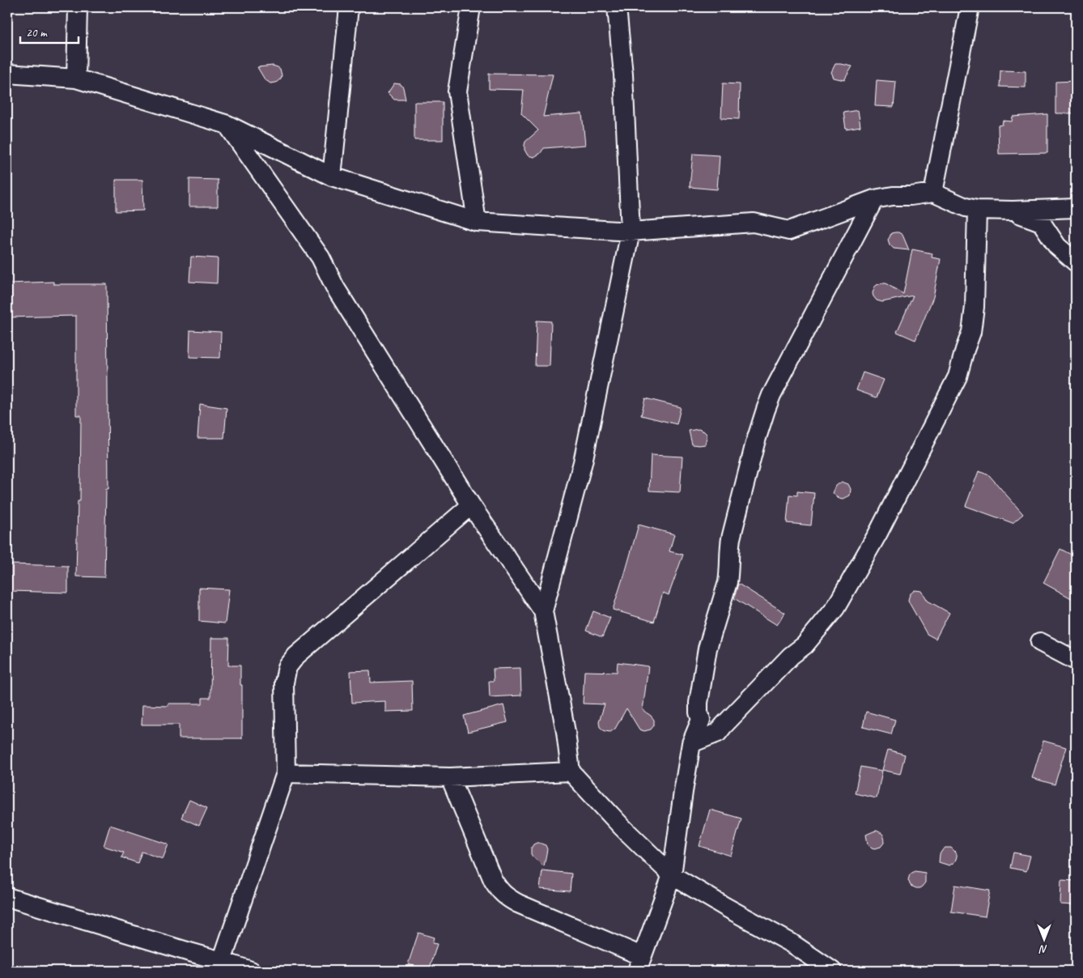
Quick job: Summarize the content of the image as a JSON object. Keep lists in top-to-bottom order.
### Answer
{
  "scale_bar": "20 m",
  "north": "bottom"
}
